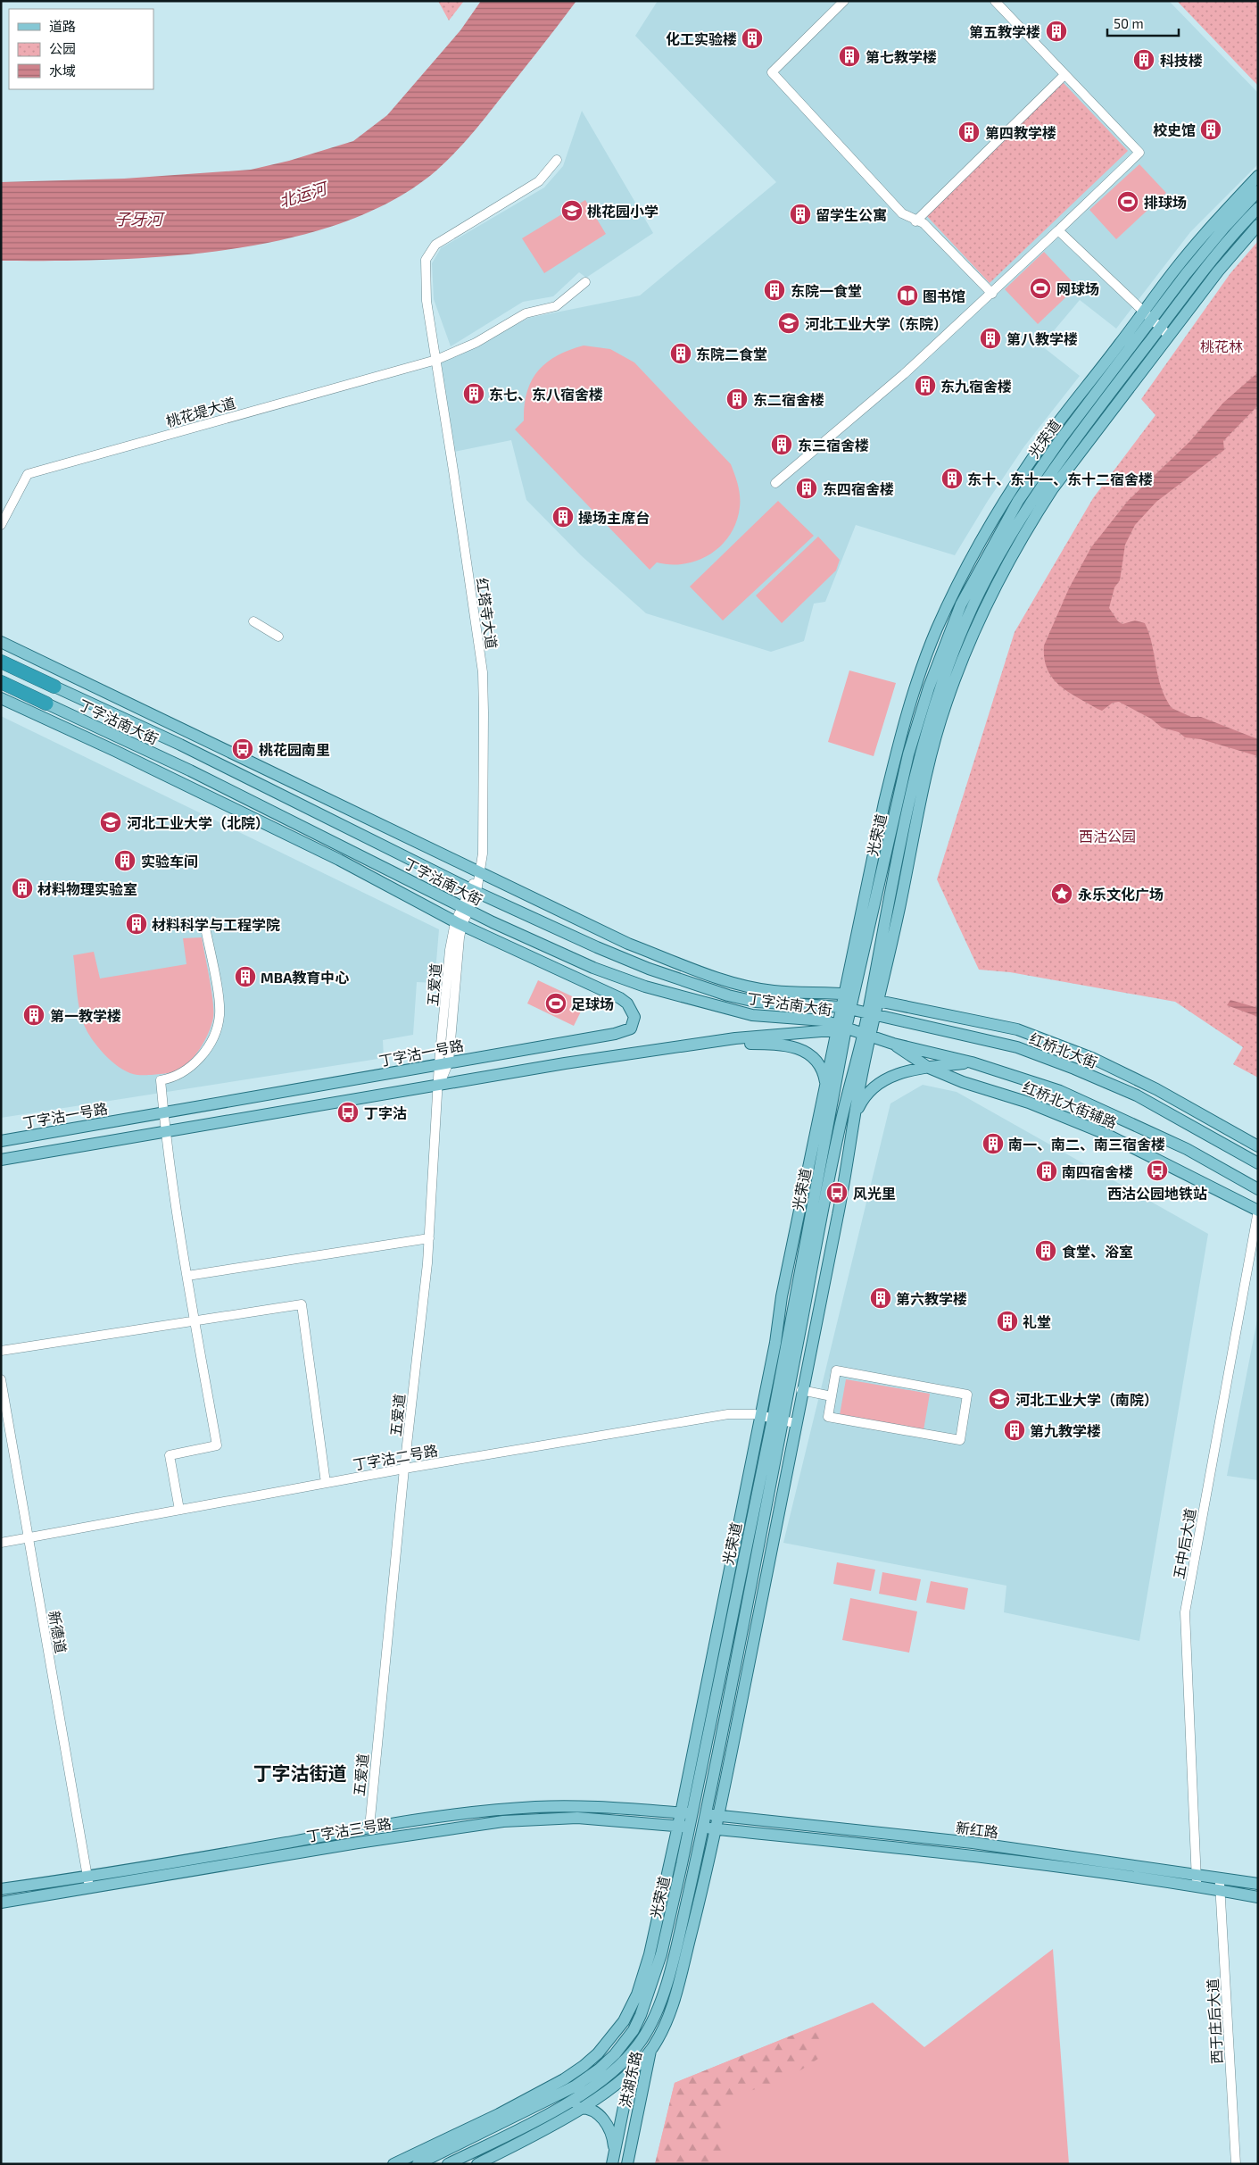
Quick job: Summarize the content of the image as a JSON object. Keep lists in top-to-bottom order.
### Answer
{
  "streets": {
    "main road": [
      "光荣道",
      "丁字沽南大街",
      "红桥北大街",
      "丁字沽一号路",
      "红桥北大街辅路",
      "丁字沽三号路",
      "新红路",
      "洪湖东路"
    ],
    "street": [
      "桃花堤大道",
      "红塔寺大道",
      "五爱道",
      "丁字沽二号路",
      "五中后大道",
      "新德道",
      "西于庄后大道"
    ]
  },
  "crossings": [
    ["桃花堤大道", "红塔寺大道"],
    ["光荣道", "丁字沽南大街"],
    ["光荣道", "红桥北大街"],
    ["光荣道", "丁字沽二号路"],
    ["光荣道", "丁字沽三号路"],
    ["光荣道", "新红路"],
    ["光荣道", "洪湖东路"],
    ["红塔寺大道", "丁字沽南大街"],
    ["红塔寺大道", "五爱道"],
    ["丁字沽南大街", "五爱道"],
    ["丁字沽南大街", "红桥北大街"],
    ["五爱道", "丁字沽一号路"],
    ["五爱道", "丁字沽二号路"],
    ["五爱道", "丁字沽三号路"],
    ["红桥北大街辅路", "五中后大道"],
    ["丁字沽二号路", "新德道"],
    ["五中后大道", "新红路"],
    ["新德道", "丁字沽三号路"],
    ["丁字沽三号路", "新红路"],
    ["新红路", "西于庄后大道"]
  ],
  "districts": ["丁字沽街道"],
  "water": ["北运河", "子牙河"],
  "parks": ["桃花林", "西沽公园"],
  "places": {
    "building": [
      "第五教学楼",
      "化工实验楼",
      "第七教学楼",
      "科技楼",
      "校史馆",
      "第四教学楼",
      "留学生公寓",
      "东院一食堂",
      "第八教学楼",
      "东院二食堂",
      "东九宿舍楼",
      "东七、东八宿舍楼",
      "东二宿舍楼",
      "东三宿舍楼",
      "东十、东十一、东十二宿舍楼",
      "东四宿舍楼",
      "操场主席台",
      "实验车间",
      "材料物理实验室",
      "材料科学与工程学院",
      "MBA教育中心",
      "第一教学楼",
      "南一、南二、南三宿舍楼",
      "南四宿舍楼",
      "食堂、浴室",
      "第六教学楼",
      "礼堂",
      "第九教学楼"
    ],
    "sports": ["排球场", "网球场", "足球场"],
    "school or university": [
      "桃花园小学",
      "河北工业大学（东院）",
      "河北工业大学（北院）",
      "河北工业大学（南院）"
    ],
    "library": ["图书馆"],
    "bus stop": [
      "桃花园南里",
      "丁字沽",
      "西沽公园地铁站",
      "风光里"
    ],
    "place": ["永乐文化广场"]
  },
  "legend": ["道路", "公园", "水域"],
  "scale_bar": "50 m"
}
